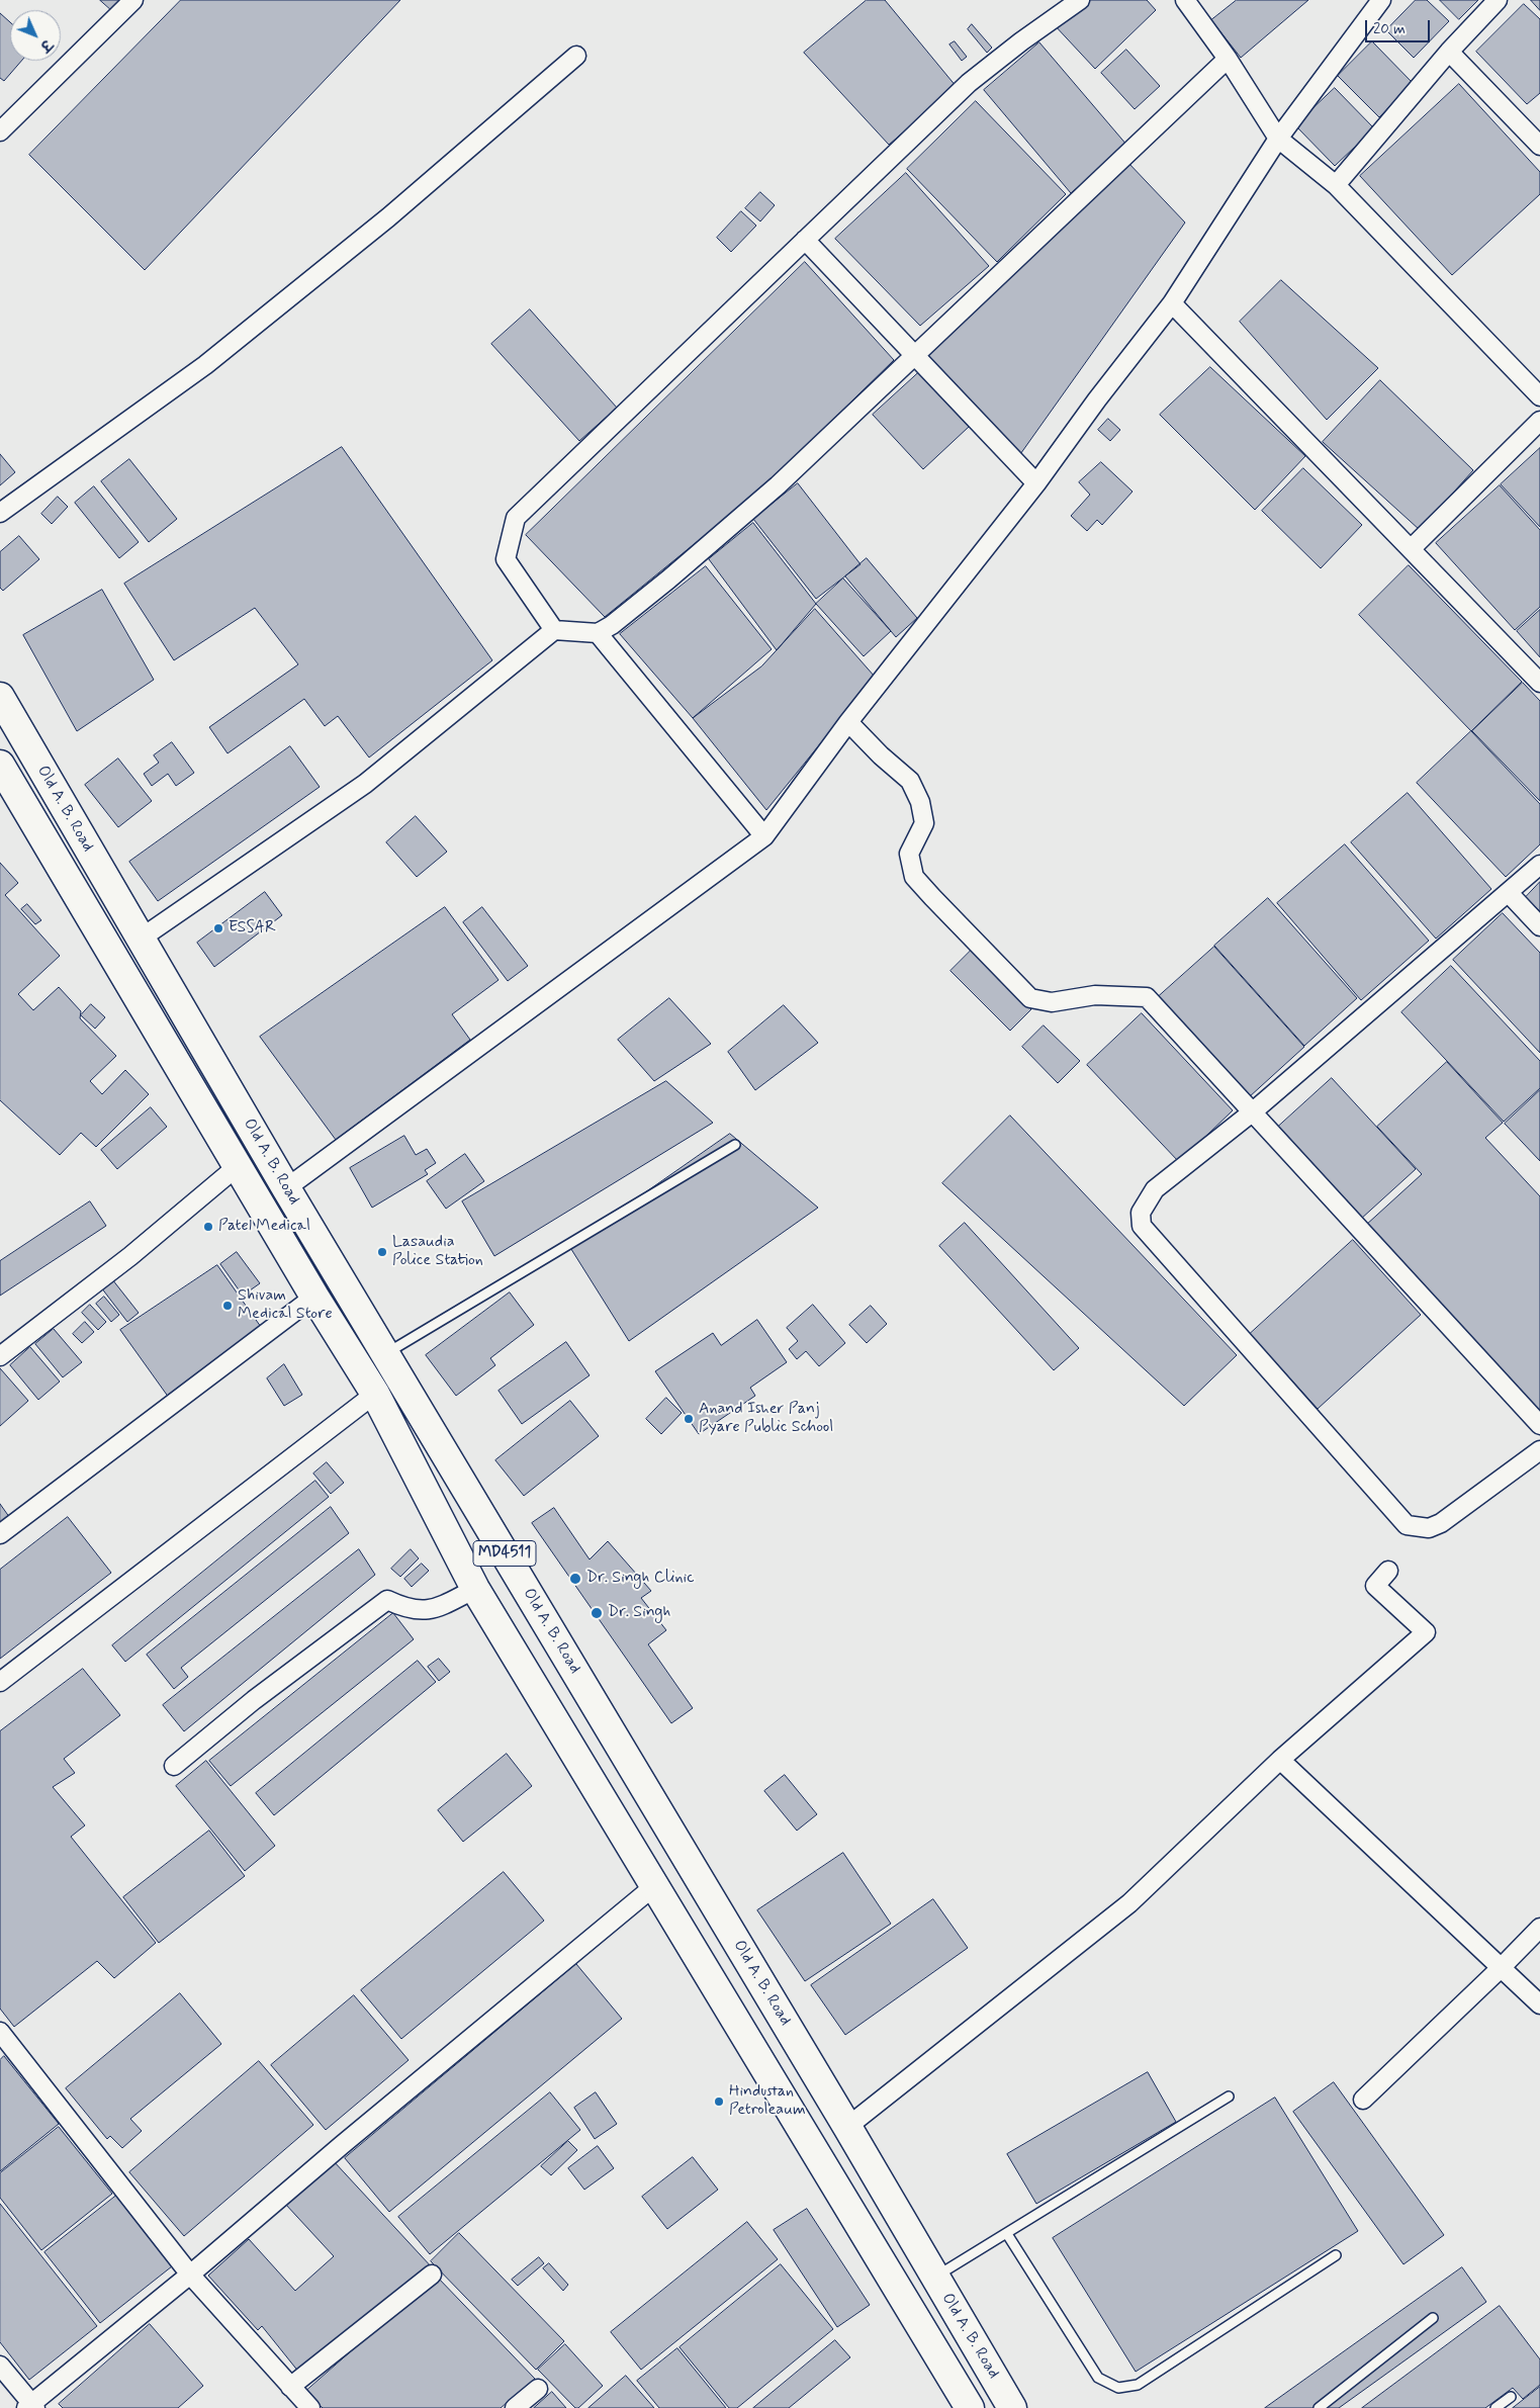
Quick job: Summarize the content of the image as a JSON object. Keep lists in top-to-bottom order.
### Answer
{
  "streets": {
    "main road": ["Old A. B. Road", "MD4511"]
  },
  "places": [
    "ESSAR",
    "Patel Medical",
    "Lasaudia Police Station",
    "Shivam Medical Store",
    "Anand Isher Panj Pyare Public School",
    "Dr. Singh Clinic",
    "Dr. Singh",
    "Hindustan Petroleaum"
  ],
  "scale_bar": "20 m",
  "north": "bottom right"
}
